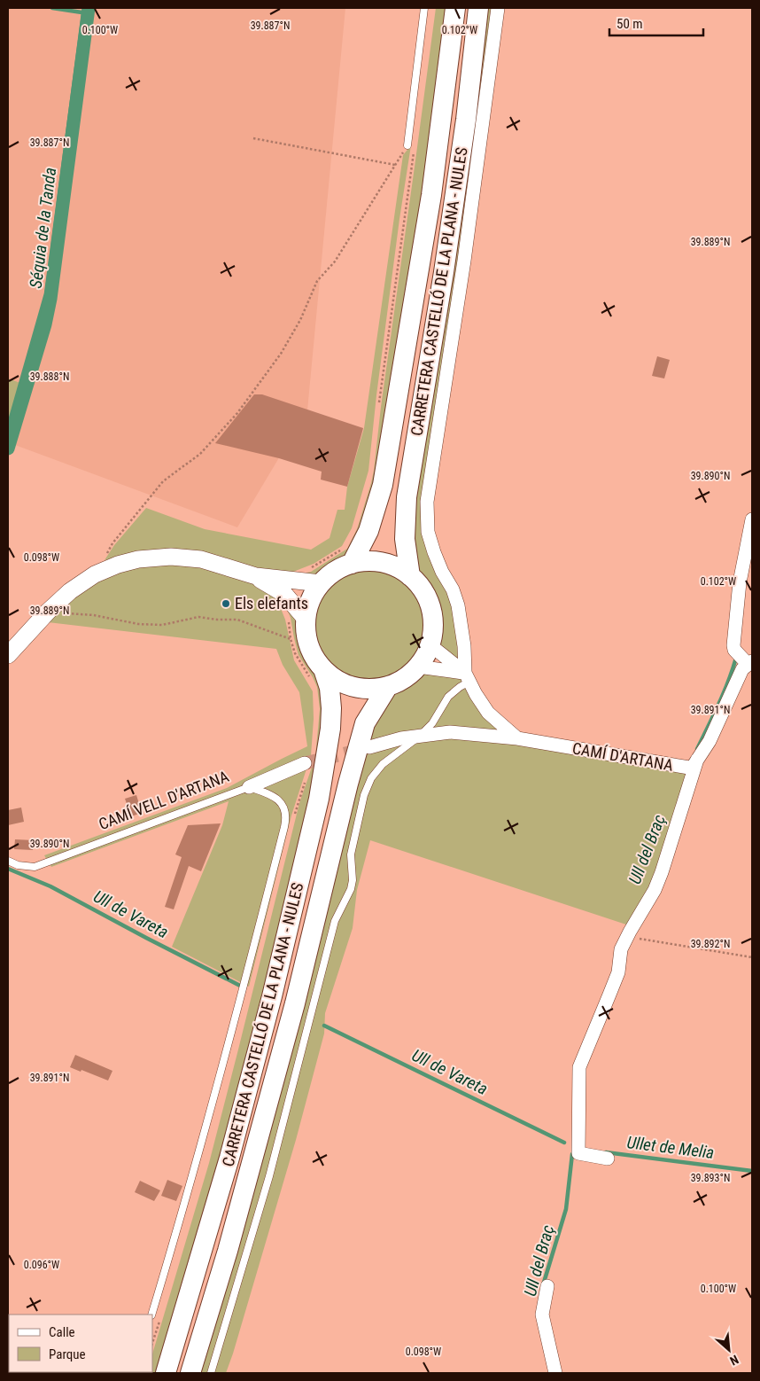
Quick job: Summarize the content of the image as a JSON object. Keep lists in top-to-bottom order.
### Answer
{
  "streets": {
    "main road": ["CARRETERA CASTELLÓ DE LA PLANA - NULES"],
    "street": ["CAMÍ D'ARTANA", "CAMÍ VELL D'ARTANA"]
  },
  "water": [
    "Séquia de la Tanda",
    "Ull del Braç",
    "Ull de Vareta",
    "Ullet de Melia"
  ],
  "places": ["Els elefants"],
  "legend": ["Calle", "Parque"],
  "scale_bar": "50 m",
  "north": "bottom right",
  "coordinates": [
    "39.887°N",
    "0.100°W",
    "0.102°W",
    "39.889°N",
    "39.888°N",
    "39.890°N",
    "0.098°W",
    "39.891°N",
    "39.892°N",
    "39.893°N",
    "0.096°W"
  ]
}
